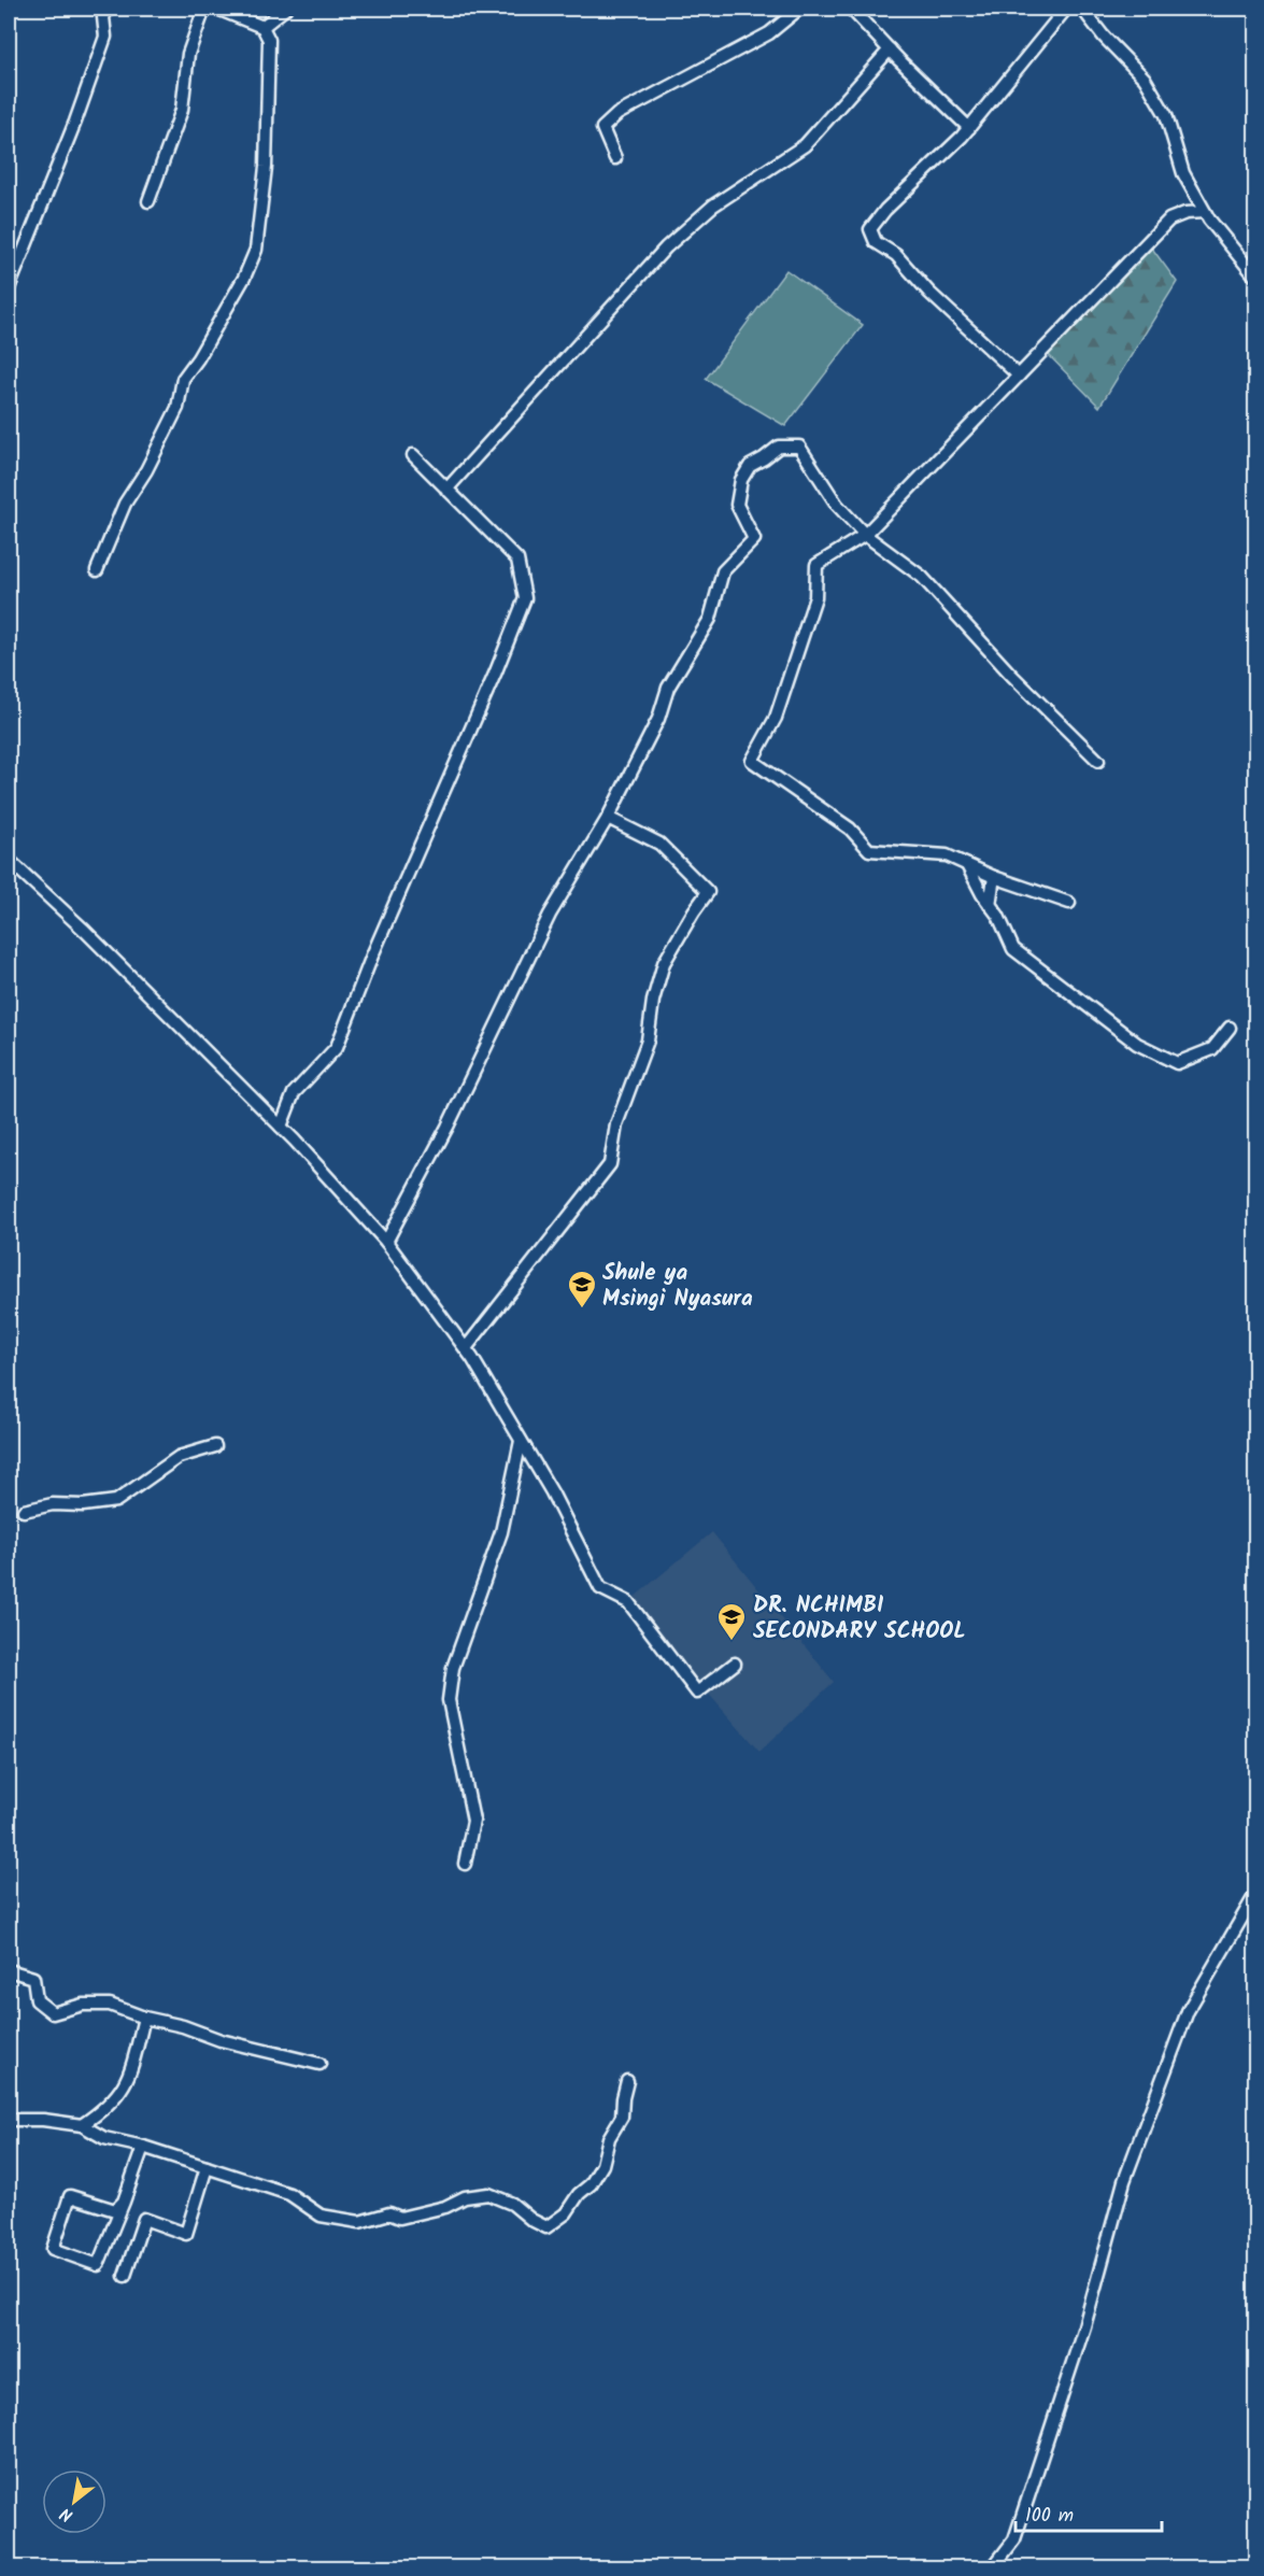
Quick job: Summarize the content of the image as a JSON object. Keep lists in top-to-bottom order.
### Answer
{
  "places": {
    "school or university": ["Shule ya Msingi Nyasura", "DR. NCHIMBI SECONDARY SCHOOL"]
  },
  "scale_bar": "100 m",
  "north": "bottom left"
}
